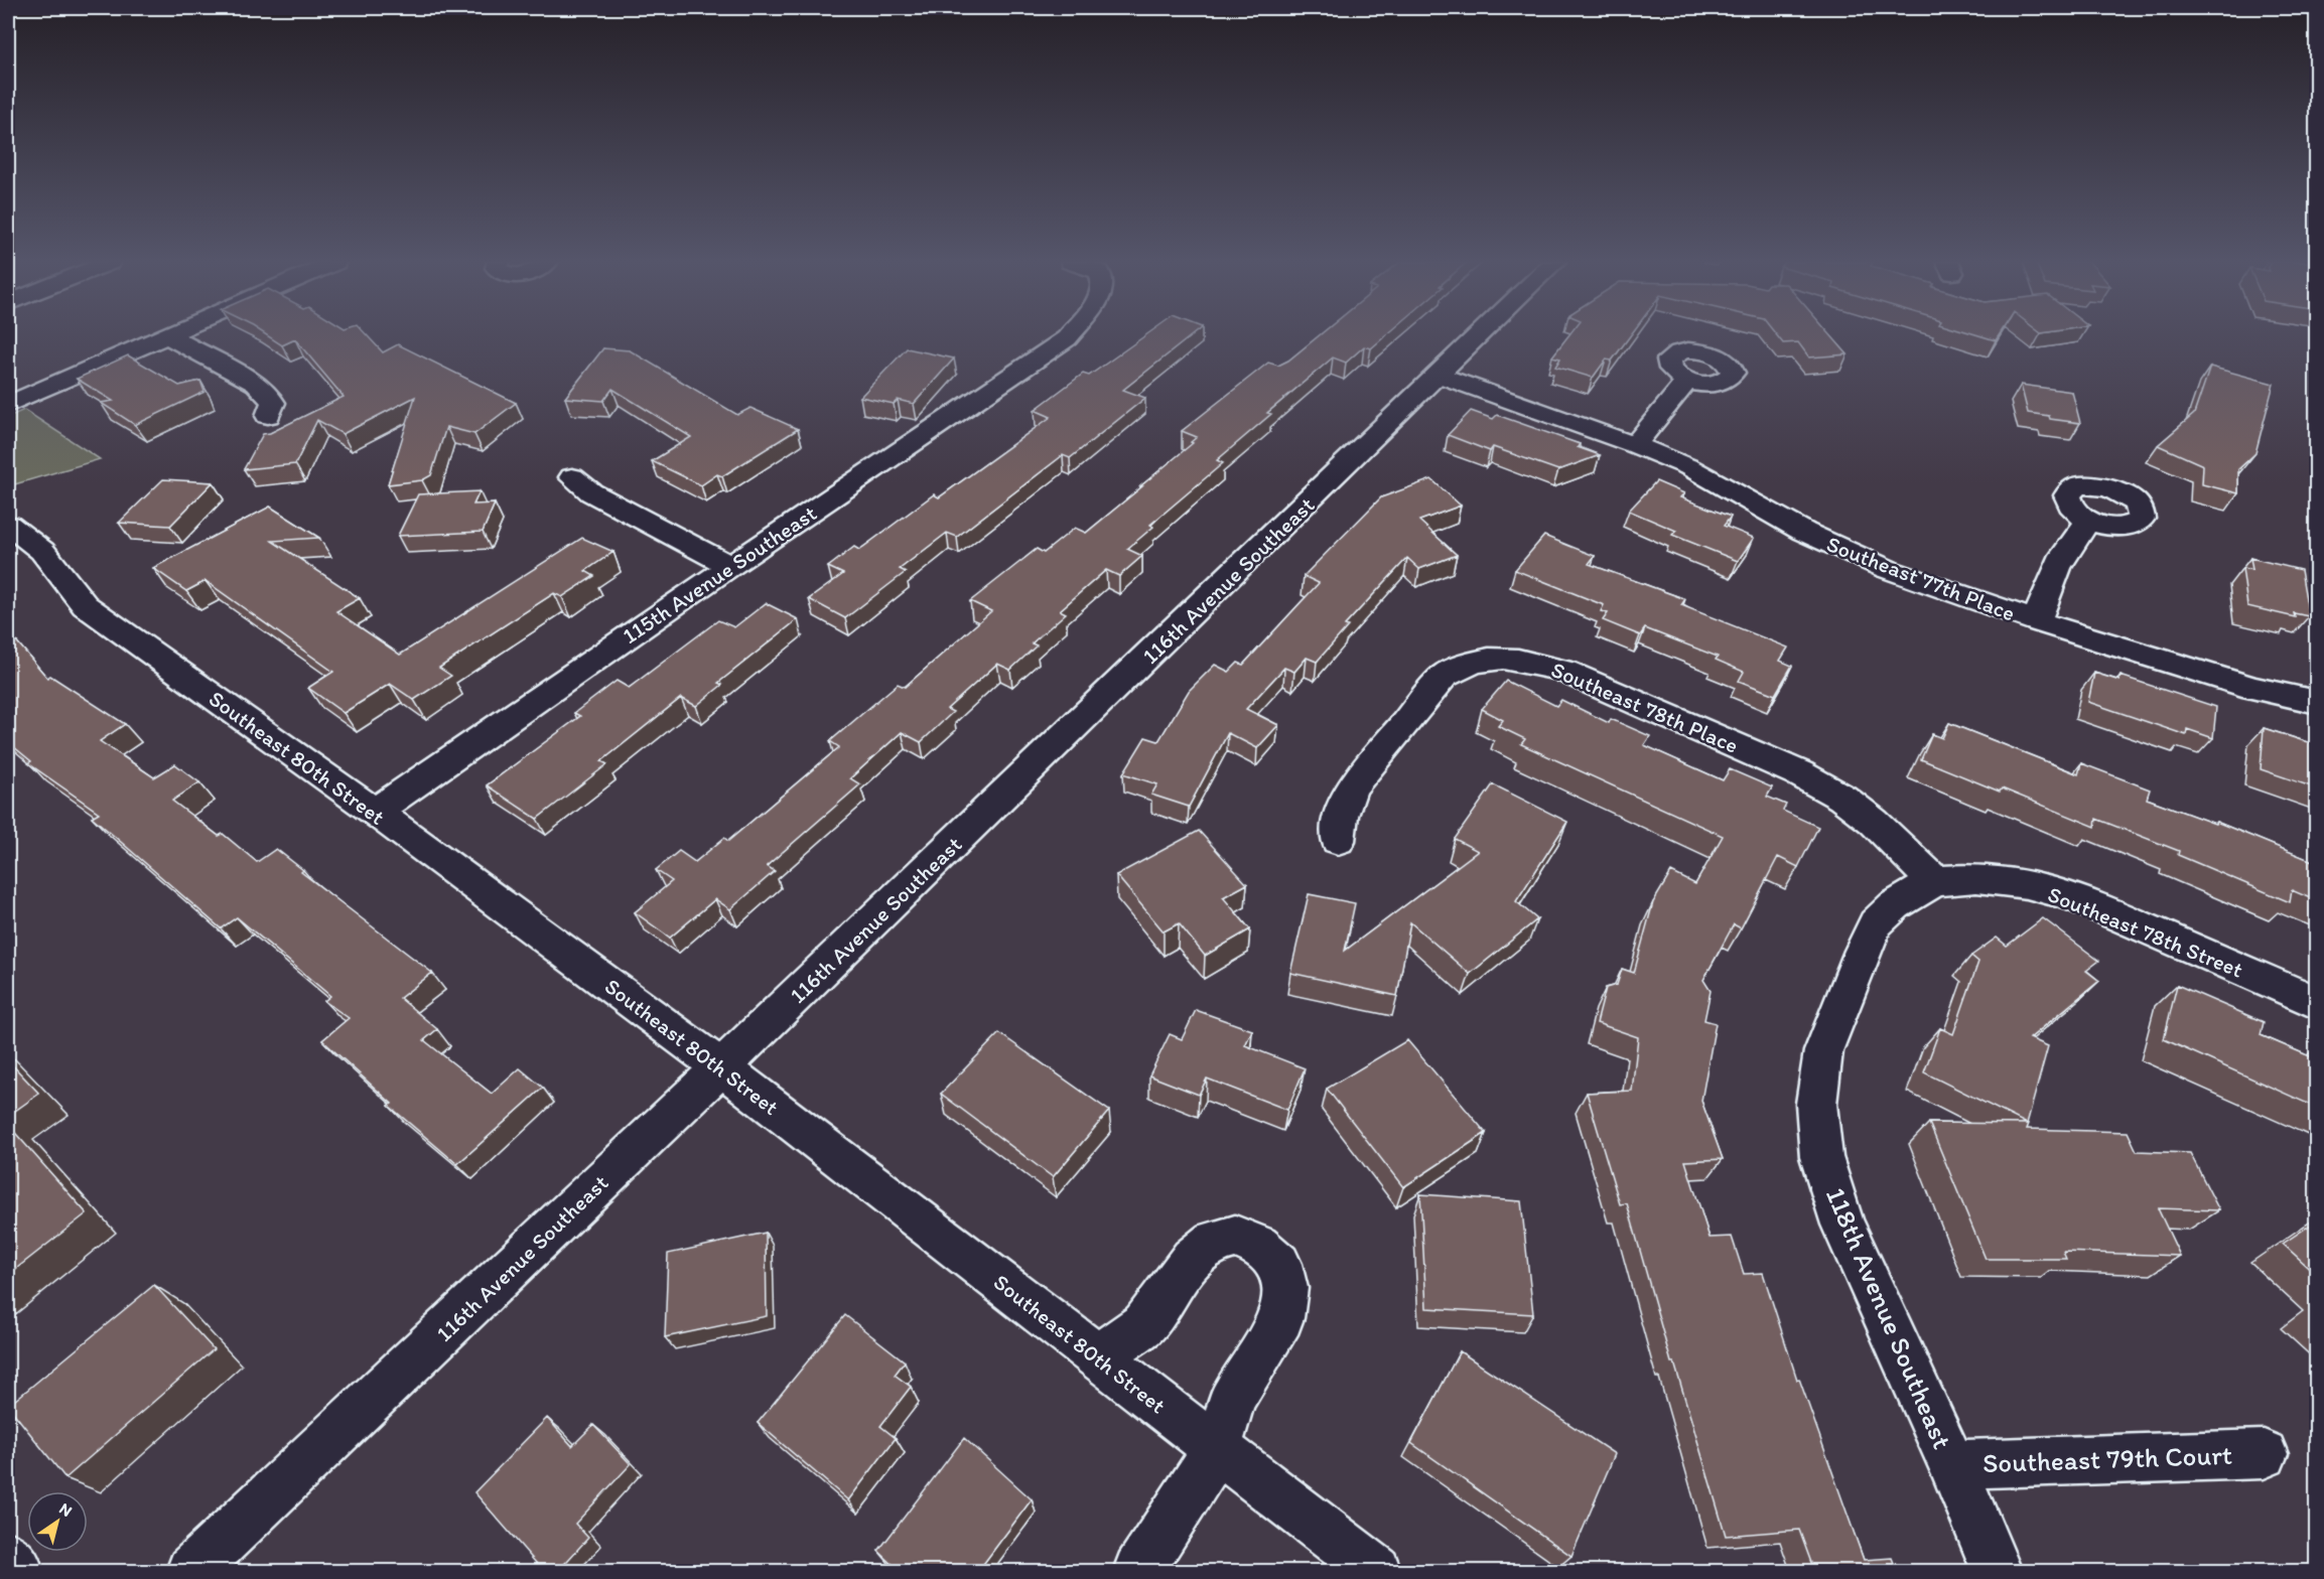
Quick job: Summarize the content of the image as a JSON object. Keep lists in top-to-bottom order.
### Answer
{
  "streets": {
    "street": [
      "115th Avenue Southeast",
      "Southeast 77th Place",
      "116th Avenue Southeast",
      "Southeast 78th Place",
      "Southeast 80th Street",
      "Southeast 78th Street",
      "118th Avenue Southeast",
      "Southeast 79th Court"
    ]
  },
  "crossings": [
    ["115th Avenue Southeast", "Southeast 80th Street"],
    ["Southeast 77th Place", "116th Avenue Southeast"],
    ["116th Avenue Southeast", "Southeast 80th Street"],
    ["Southeast 78th Place", "Southeast 78th Street"],
    ["Southeast 78th Place", "118th Avenue Southeast"],
    ["Southeast 78th Street", "118th Avenue Southeast"],
    ["118th Avenue Southeast", "Southeast 79th Court"]
  ],
  "north": "top right"
}
